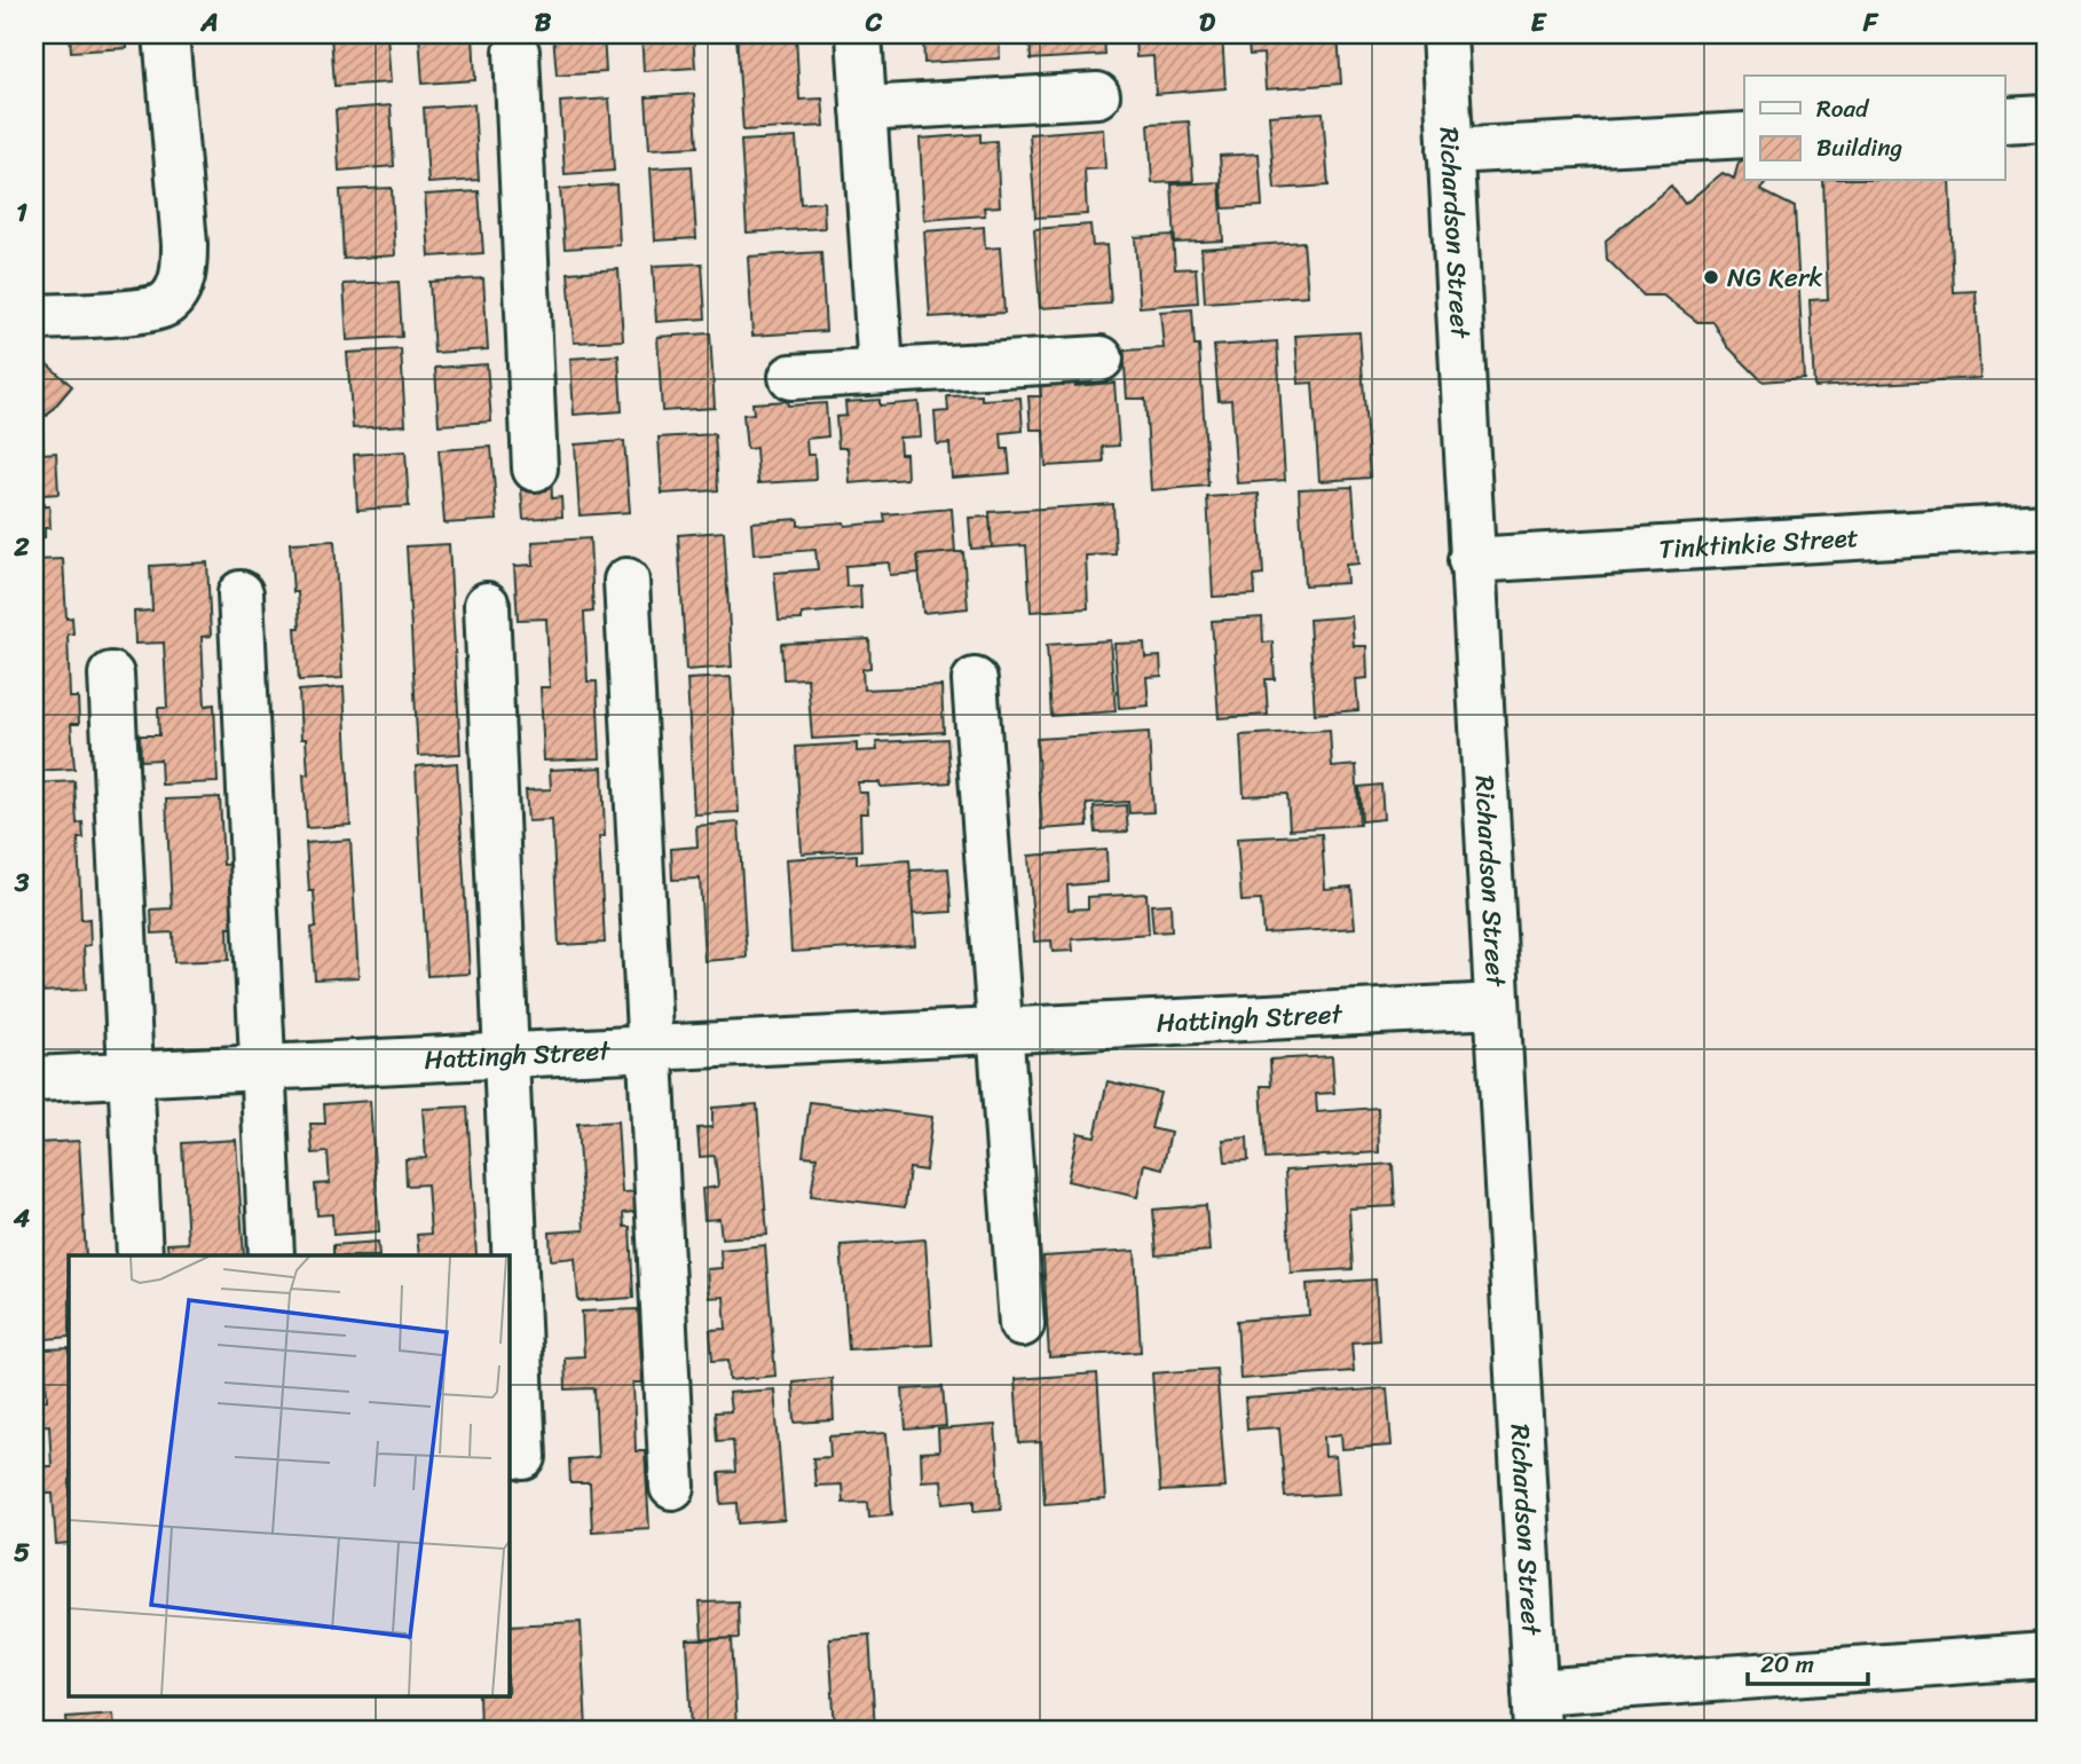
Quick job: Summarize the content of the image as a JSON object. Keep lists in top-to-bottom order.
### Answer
{
  "streets": {
    "street": ["Richardson Street", "Tinktinkie Street", "Hattingh Street"]
  },
  "crossings": [
    ["Richardson Street", "Tinktinkie Street"],
    ["Richardson Street", "Hattingh Street"]
  ],
  "places": ["NG Kerk"],
  "legend": ["Road", "Building"],
  "scale_bar": "20 m",
  "grid": {
    "columns": [
      "A",
      "B",
      "C",
      "D",
      "E",
      "F"
    ],
    "rows": [
      "1",
      "2",
      "3",
      "4",
      "5"
    ]
  }
}
